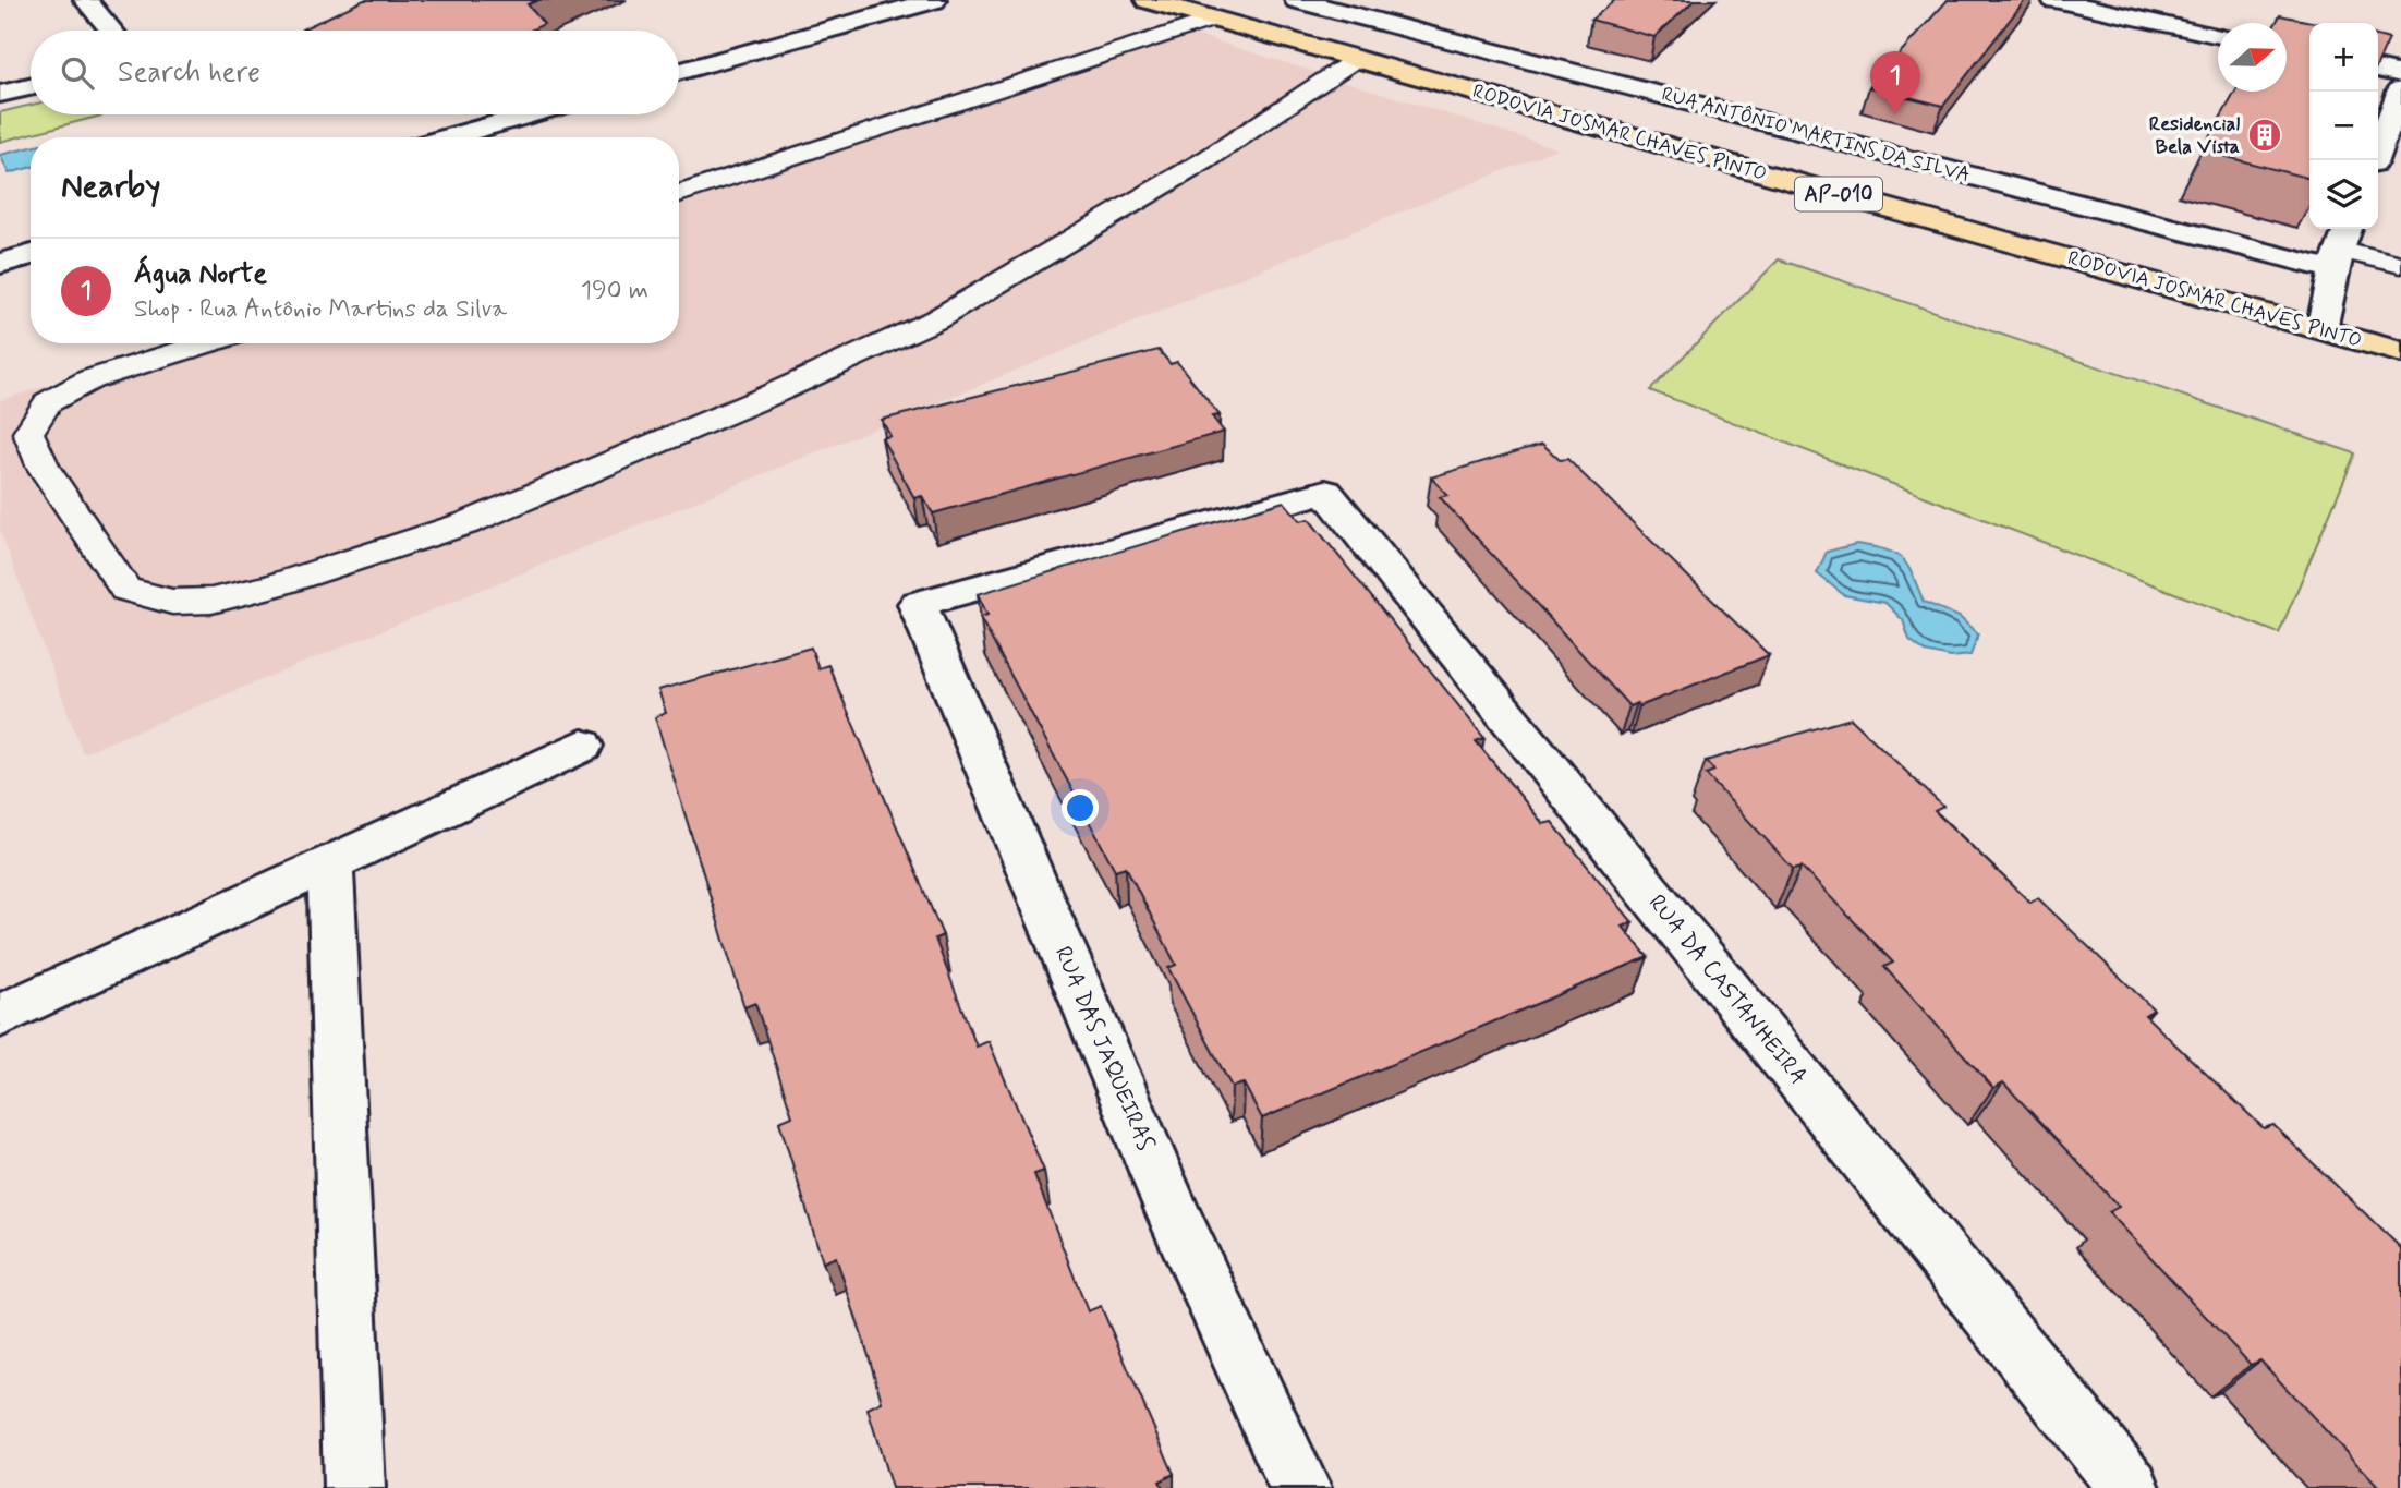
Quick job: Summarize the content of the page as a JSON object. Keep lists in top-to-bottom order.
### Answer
{
  "streets": {
    "main road": ["RODOVIA JOSMAR CHAVES PINTO", "AP-010"],
    "street": ["RUA ANTÔNIO MARTINS DA SILVA", "RUA DA CASTANHEIRA", "RUA DAS JAQUEIRAS"]
  },
  "crossings": [
    ["RUA DA CASTANHEIRA", "RUA DAS JAQUEIRAS"]
  ],
  "places": {
    "building": ["Residencial Bela Vista"]
  },
  "north": "right",
  "page": {
    "map_buttons": ["+", "−"],
    "search": "Search here",
    "pins": "1",
    "heading": "Nearby",
    "list": [
      {
        "mark": "1",
        "name": "Água Norte",
        "note": "Shop · Rua Antônio Martins da Silva",
        "value": "190 m"
      }
    ]
  }
}
